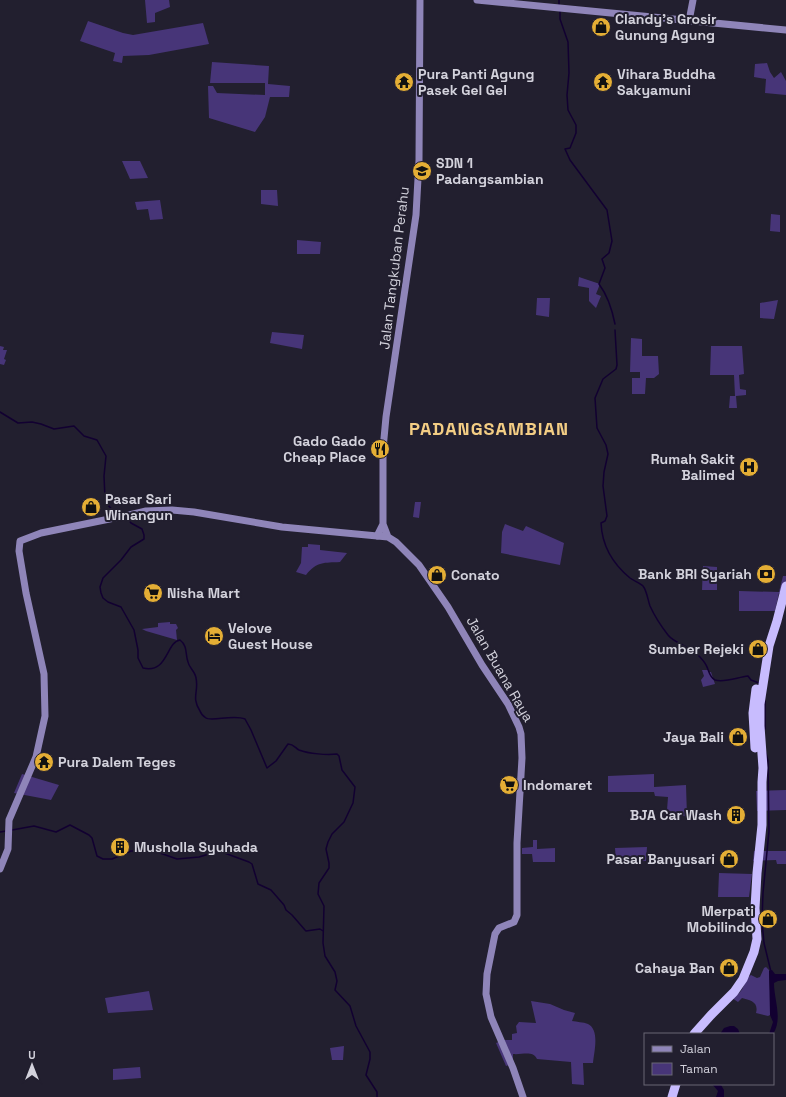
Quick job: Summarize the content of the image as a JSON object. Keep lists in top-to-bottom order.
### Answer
{
  "streets": {
    "street": ["Jalan Tangkuban Perahu", "Jalan Buana Raya"]
  },
  "crossings": [
    ["Jalan Tangkuban Perahu", "Jalan Buana Raya"]
  ],
  "districts": ["PADANGSAMBIAN"],
  "places": {
    "shop": [
      "Clandy's Grosir Gunung Agung",
      "Pasar Sari Winangun",
      "Conato",
      "Sumber Rejeki",
      "Jaya Bali",
      "Pasar Banyusari",
      "Merpati Mobilindo",
      "Cahaya Ban"
    ],
    "temple": ["Pura Panti Agung Pasek Gel Gel", "Vihara Buddha Sakyamuni", "Pura Dalem Teges"],
    "school or university": ["SDN 1 Padangsambian"],
    "restaurant": ["Gado Gado Cheap Place"],
    "hospital": ["Rumah Sakit Balimed"],
    "bank": ["Bank BRI Syariah"],
    "supermarket": ["Nisha Mart", "Indomaret"],
    "hotel": ["Velove Guest House"],
    "building": ["BJA Car Wash", "Musholla Syuhada"]
  },
  "legend": ["Jalan", "Taman"],
  "north": "top"
}
